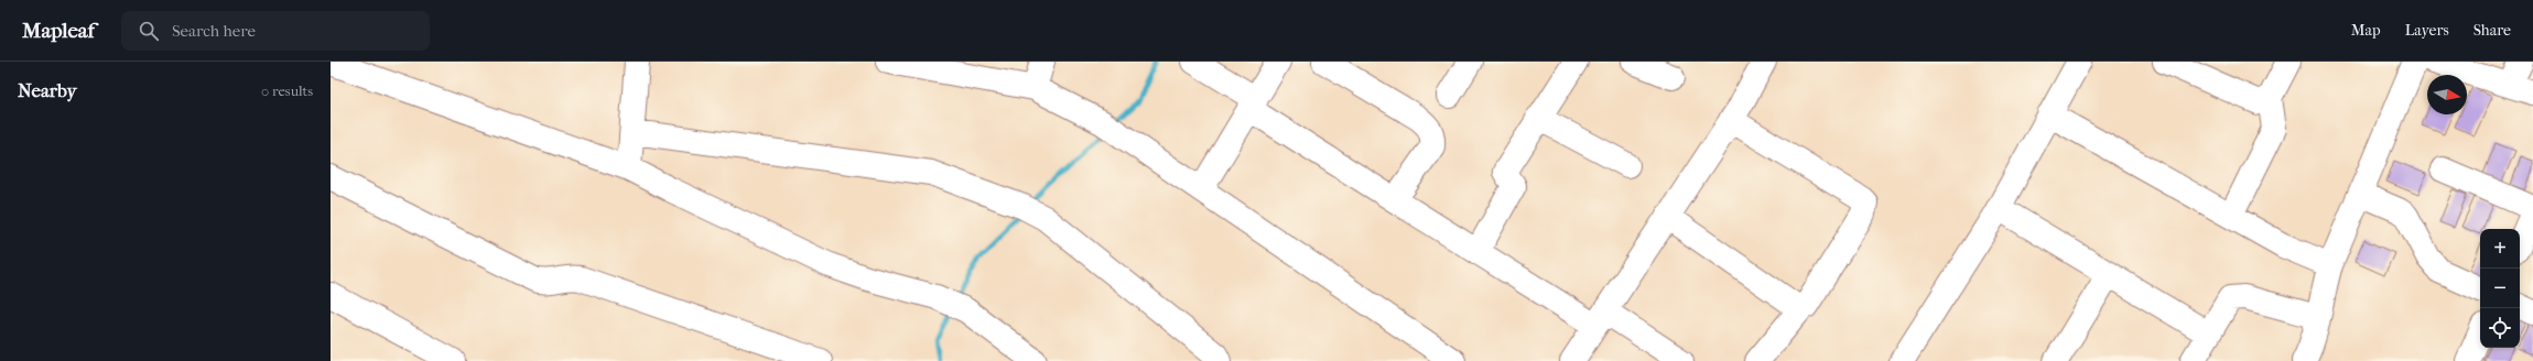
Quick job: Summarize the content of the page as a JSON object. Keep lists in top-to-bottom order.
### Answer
{
  "north": "right",
  "page": {
    "header": "Mapleaf",
    "search": "Search here",
    "nav": ["Map", "Layers", "Share"],
    "heading": ["Nearby", "0 results"],
    "map_buttons": ["+", "−"]
  }
}
